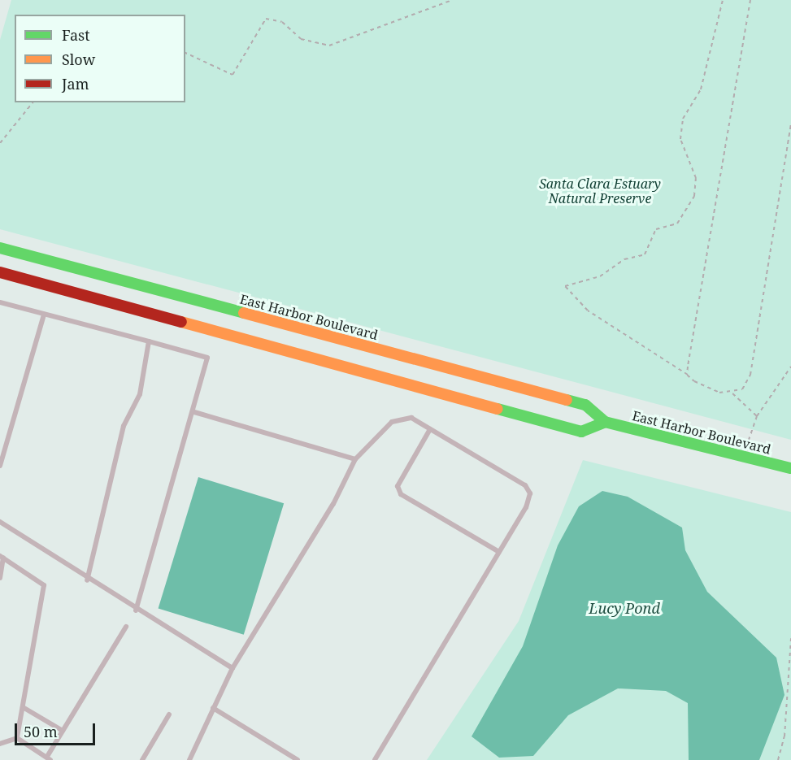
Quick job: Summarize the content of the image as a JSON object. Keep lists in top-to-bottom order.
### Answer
{
  "streets": {
    "main road": ["East Harbor Boulevard"]
  },
  "water": ["Lucy Pond"],
  "parks": ["Santa Clara Estuary Natural Preserve"],
  "legend": ["Fast", "Slow", "Jam"],
  "scale_bar": "50 m"
}
